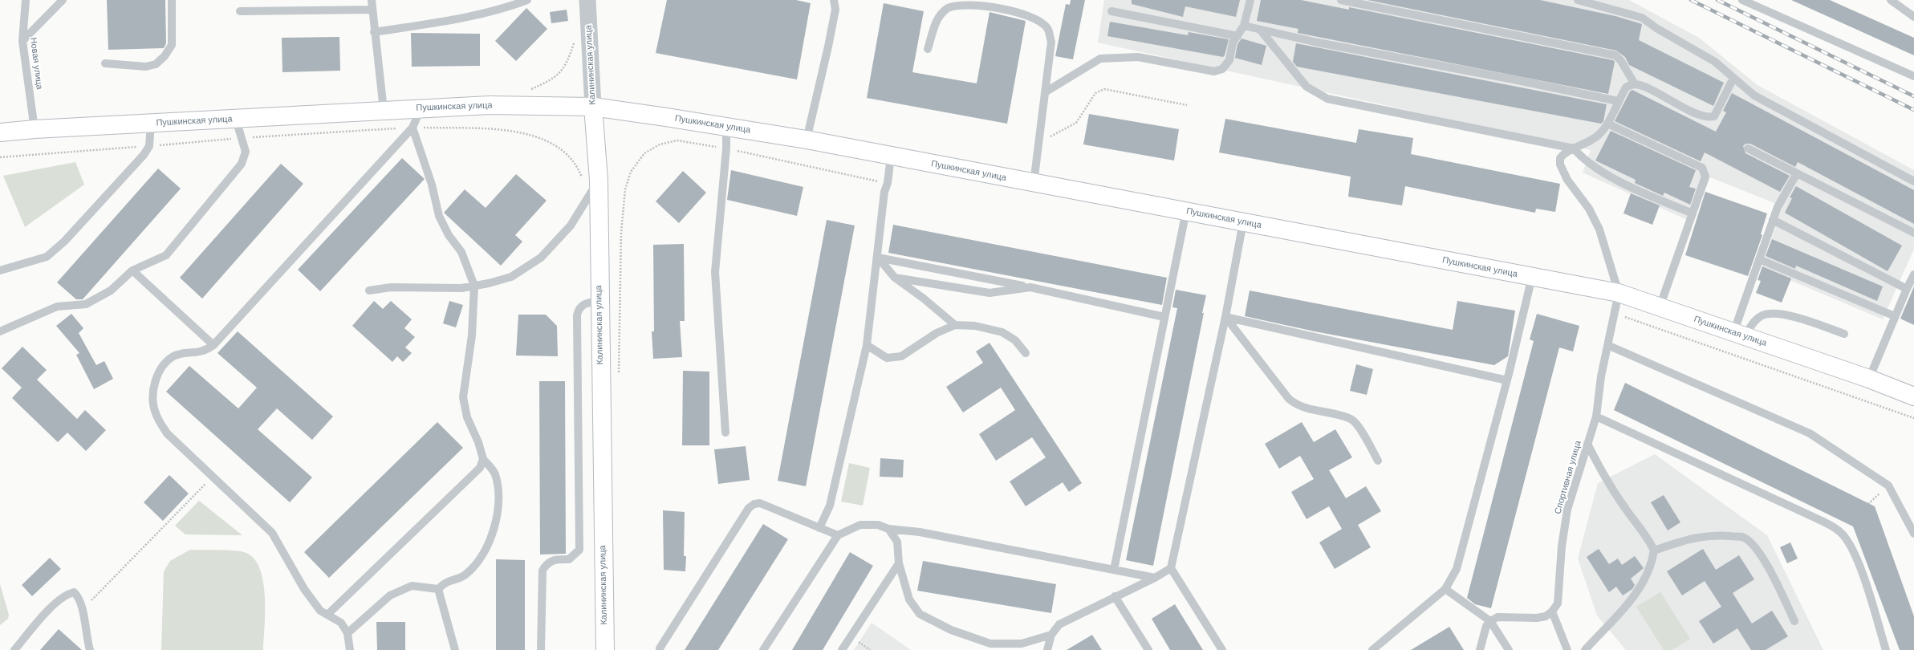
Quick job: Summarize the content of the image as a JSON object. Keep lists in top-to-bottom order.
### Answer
{
  "streets": {
    "main road": ["Калининская улица", "Пушкинская улица"],
    "lane": ["Новая улица", "Спортивная улица"]
  },
  "crossings": [
    ["Новая улица", "Пушкинская улица"],
    ["Калининская улица", "Пушкинская улица"],
    ["Пушкинская улица", "Спортивная улица"]
  ]
}
